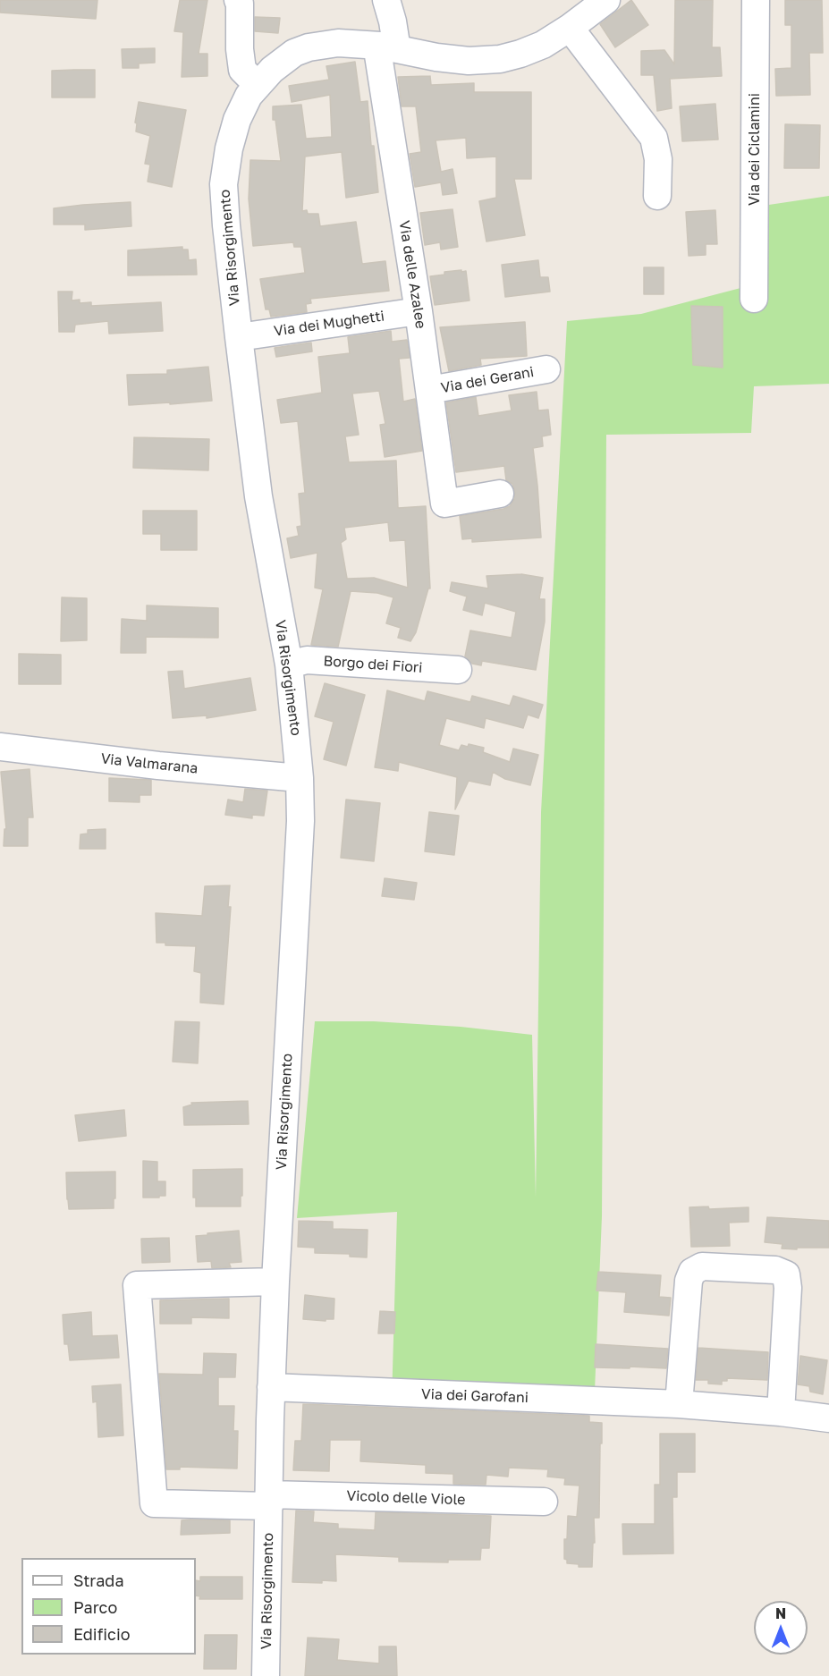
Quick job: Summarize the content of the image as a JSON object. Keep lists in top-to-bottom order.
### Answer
{
  "streets": {
    "street": [
      "Via dei Ciclamini",
      "Via Risorgimento",
      "Via delle Azalee",
      "Via dei Mughetti",
      "Via dei Gerani",
      "Borgo dei Fiori",
      "Via Valmarana",
      "Via dei Garofani",
      "Vicolo delle Viole"
    ]
  },
  "crossings": [
    ["Via Risorgimento", "Via delle Azalee"],
    ["Via Risorgimento", "Via dei Mughetti"],
    ["Via Risorgimento", "Borgo dei Fiori"],
    ["Via Risorgimento", "Via Valmarana"],
    ["Via Risorgimento", "Via dei Garofani"],
    ["Via Risorgimento", "Vicolo delle Viole"],
    ["Via delle Azalee", "Via dei Mughetti"],
    ["Via delle Azalee", "Via dei Gerani"]
  ],
  "legend": ["Strada", "Parco", "Edificio"],
  "north": "top"
}
